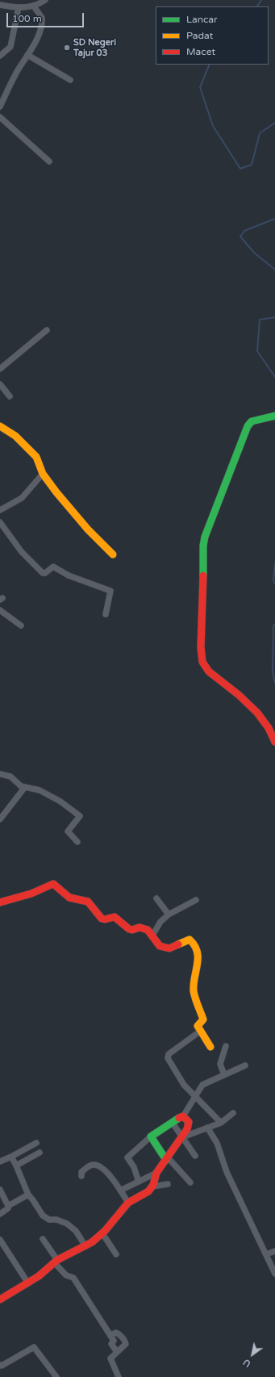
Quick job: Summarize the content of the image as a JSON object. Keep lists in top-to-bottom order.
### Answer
{
  "places": ["SD Negeri Tajur 03"],
  "legend": ["Lancar", "Padat", "Macet"],
  "scale_bar": "100 m",
  "north": "bottom left"
}
